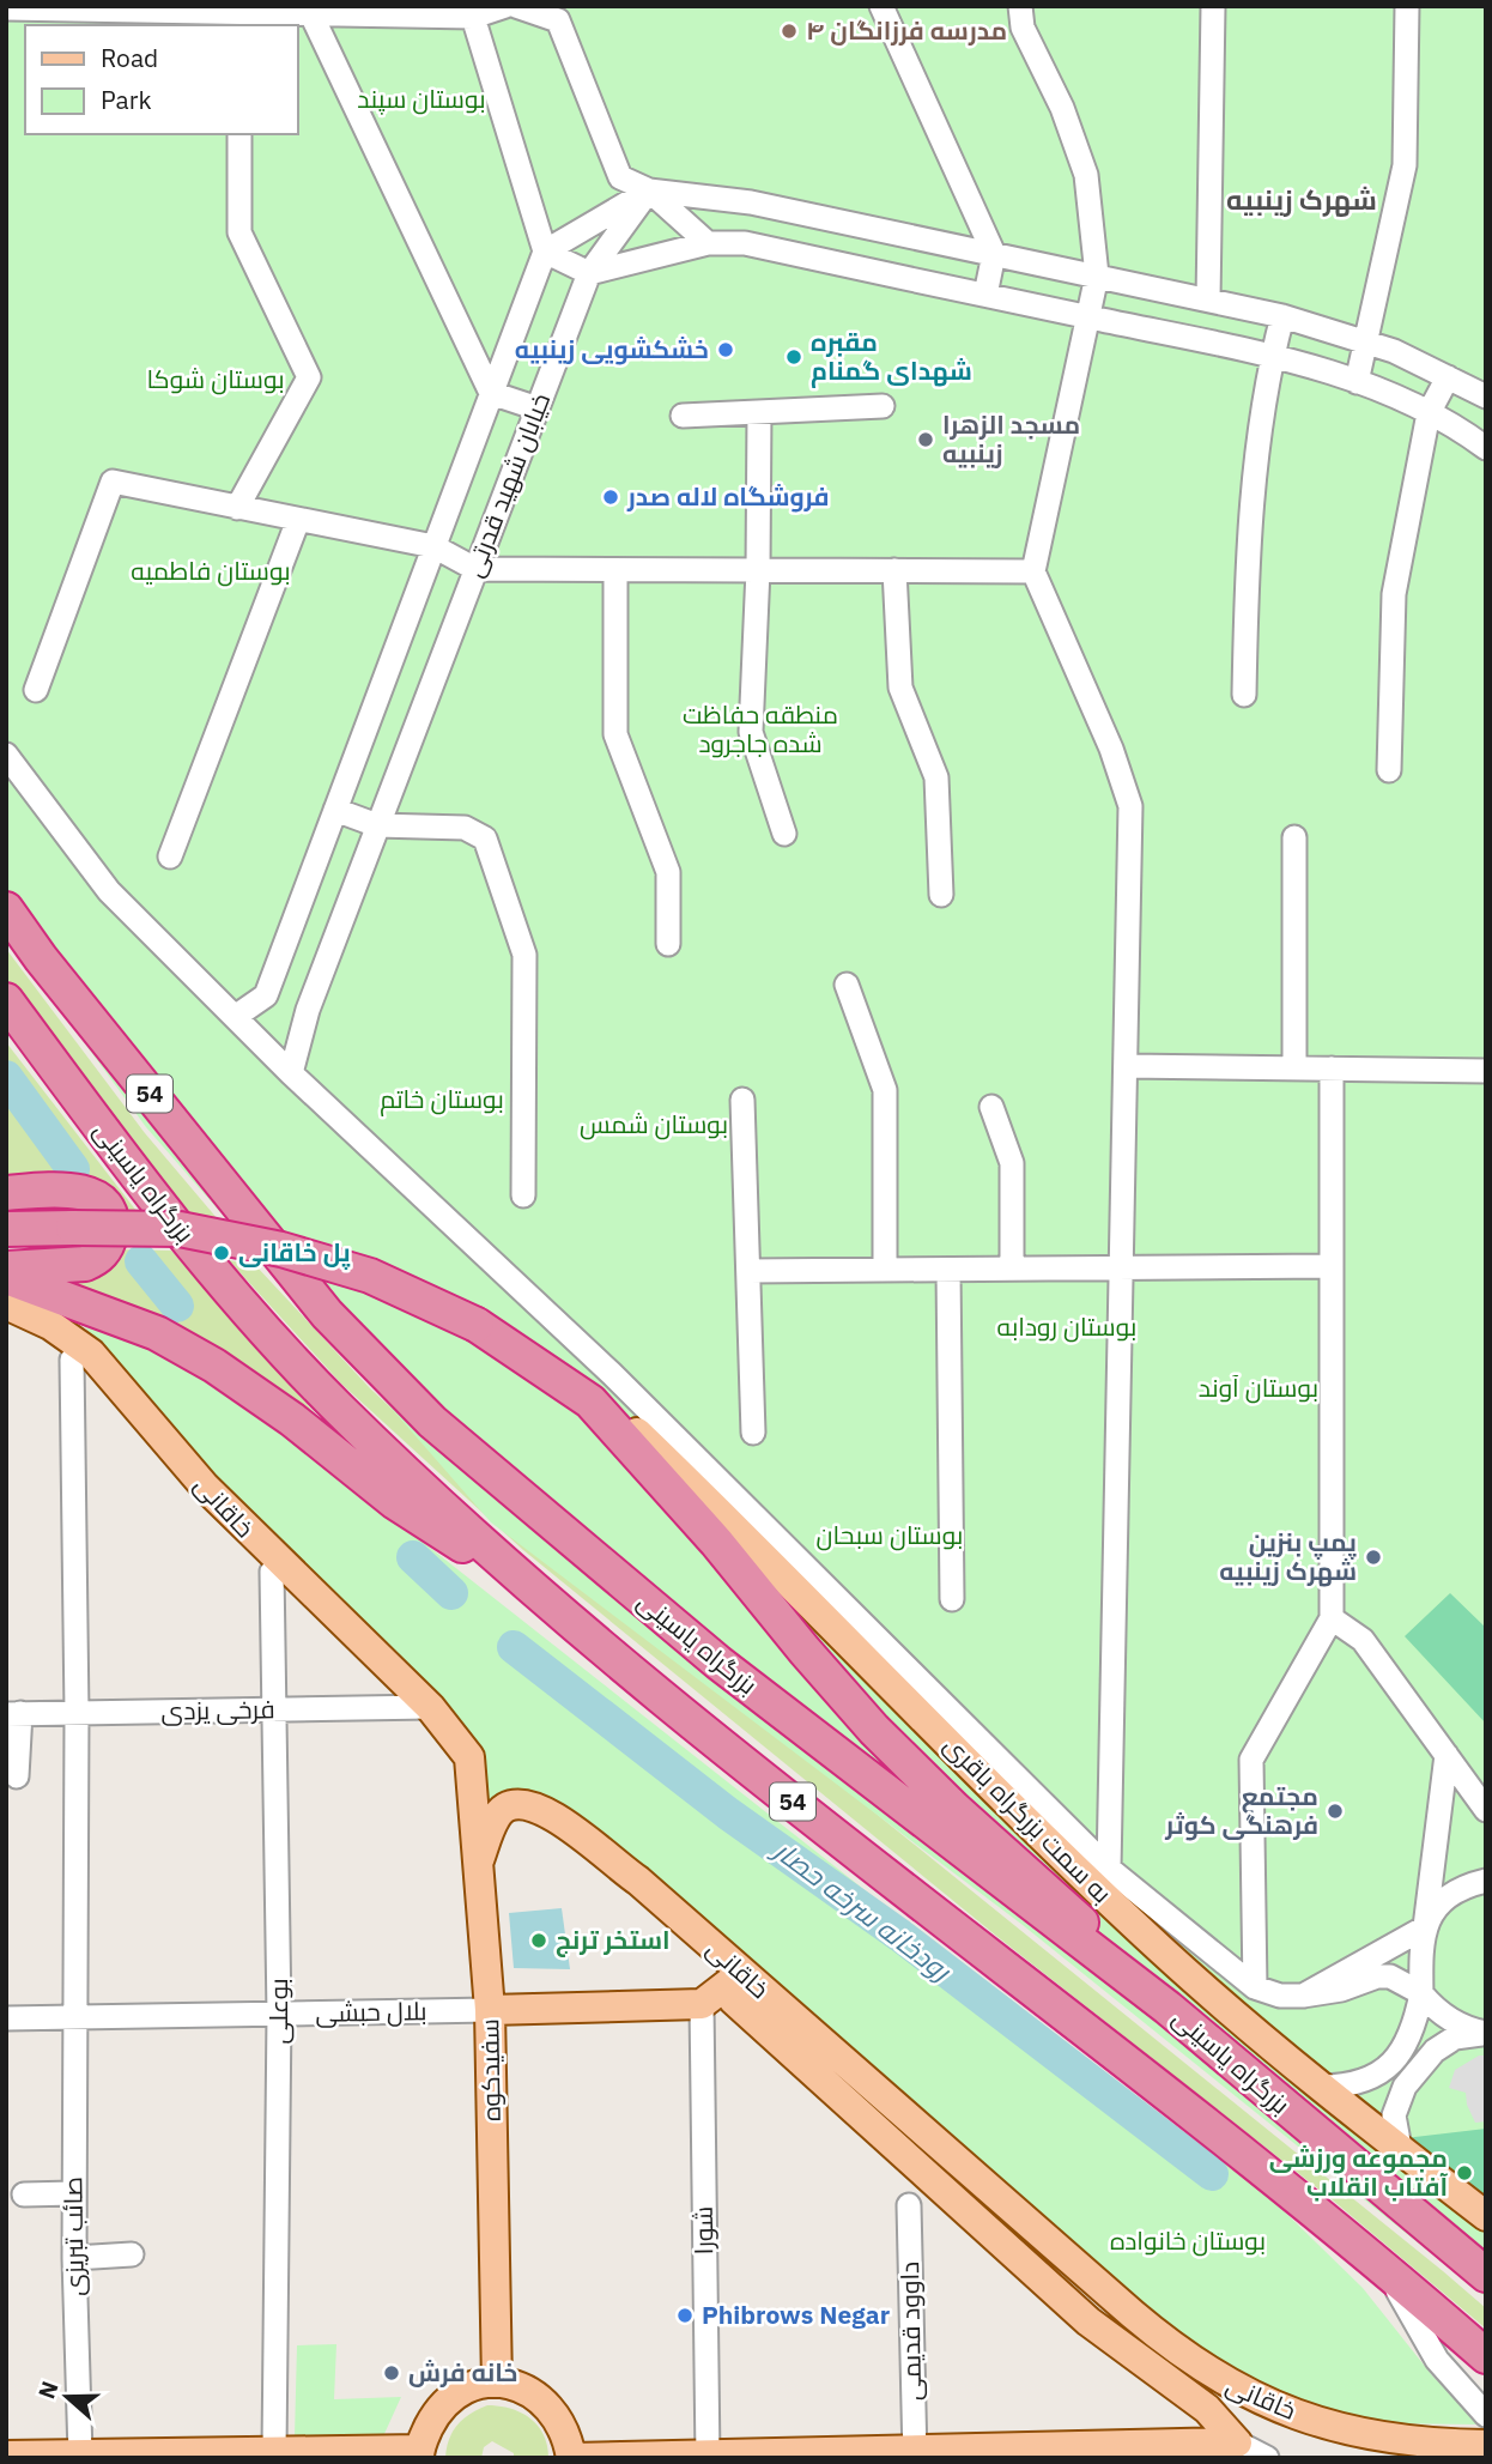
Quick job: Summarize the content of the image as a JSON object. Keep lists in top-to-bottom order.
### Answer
{
  "streets": {
    "highway": ["54", "بزرگراه یاسینی"],
    "main road": [
      "خاقانی",
      "به سمت بزرگراه باقری",
      "بلال حبشی",
      "سفیدکوه"
    ],
    "street": [
      "خیابان شهید قدرتی",
      "فرخی یزدی",
      "بوعلی",
      "شورا",
      "صائب تبریزی",
      "داوود قدیمی"
    ]
  },
  "crossings": [
    ["خاقانی", "فرخی یزدی"],
    ["خاقانی", "سفیدکوه"],
    ["فرخی یزدی", "بوعلی"],
    ["فرخی یزدی", "صائب تبریزی"],
    ["بوعلی", "بلال حبشی"],
    ["بلال حبشی", "سفیدکوه"],
    ["بلال حبشی", "شورا"],
    ["بلال حبشی", "صائب تبریزی"]
  ],
  "districts": ["شهرک زینبیه"],
  "water": ["رودخانه سرخه حصار"],
  "parks": [
    "بوستان سپند",
    "بوستان شوکا",
    "بوستان فاطمیه",
    "منطقه حفاظت شده جاجرود",
    "بوستان خاتم",
    "بوستان شمس",
    "بوستان رودابه",
    "بوستان آوند",
    "بوستان سبحان",
    "بوستان خانواده"
  ],
  "places": [
    "مدرسه فرزانگان ۴",
    "خشکشویی زینبیه",
    "مقبره شهدای گمنام",
    "مسجد الزهرا زینبیه",
    "فروشگاه لاله صدر",
    "پل خاقانی",
    "پمپ بنزین شهرک زینبیه",
    "مجتمع فرهنگی کوثر",
    "استخر ترنج",
    "مجموعه ورزشی آفتاب انقلاب",
    "Phibrows Negar",
    "خانه فرش"
  ],
  "legend": ["Road", "Park"],
  "north": "left"
}
